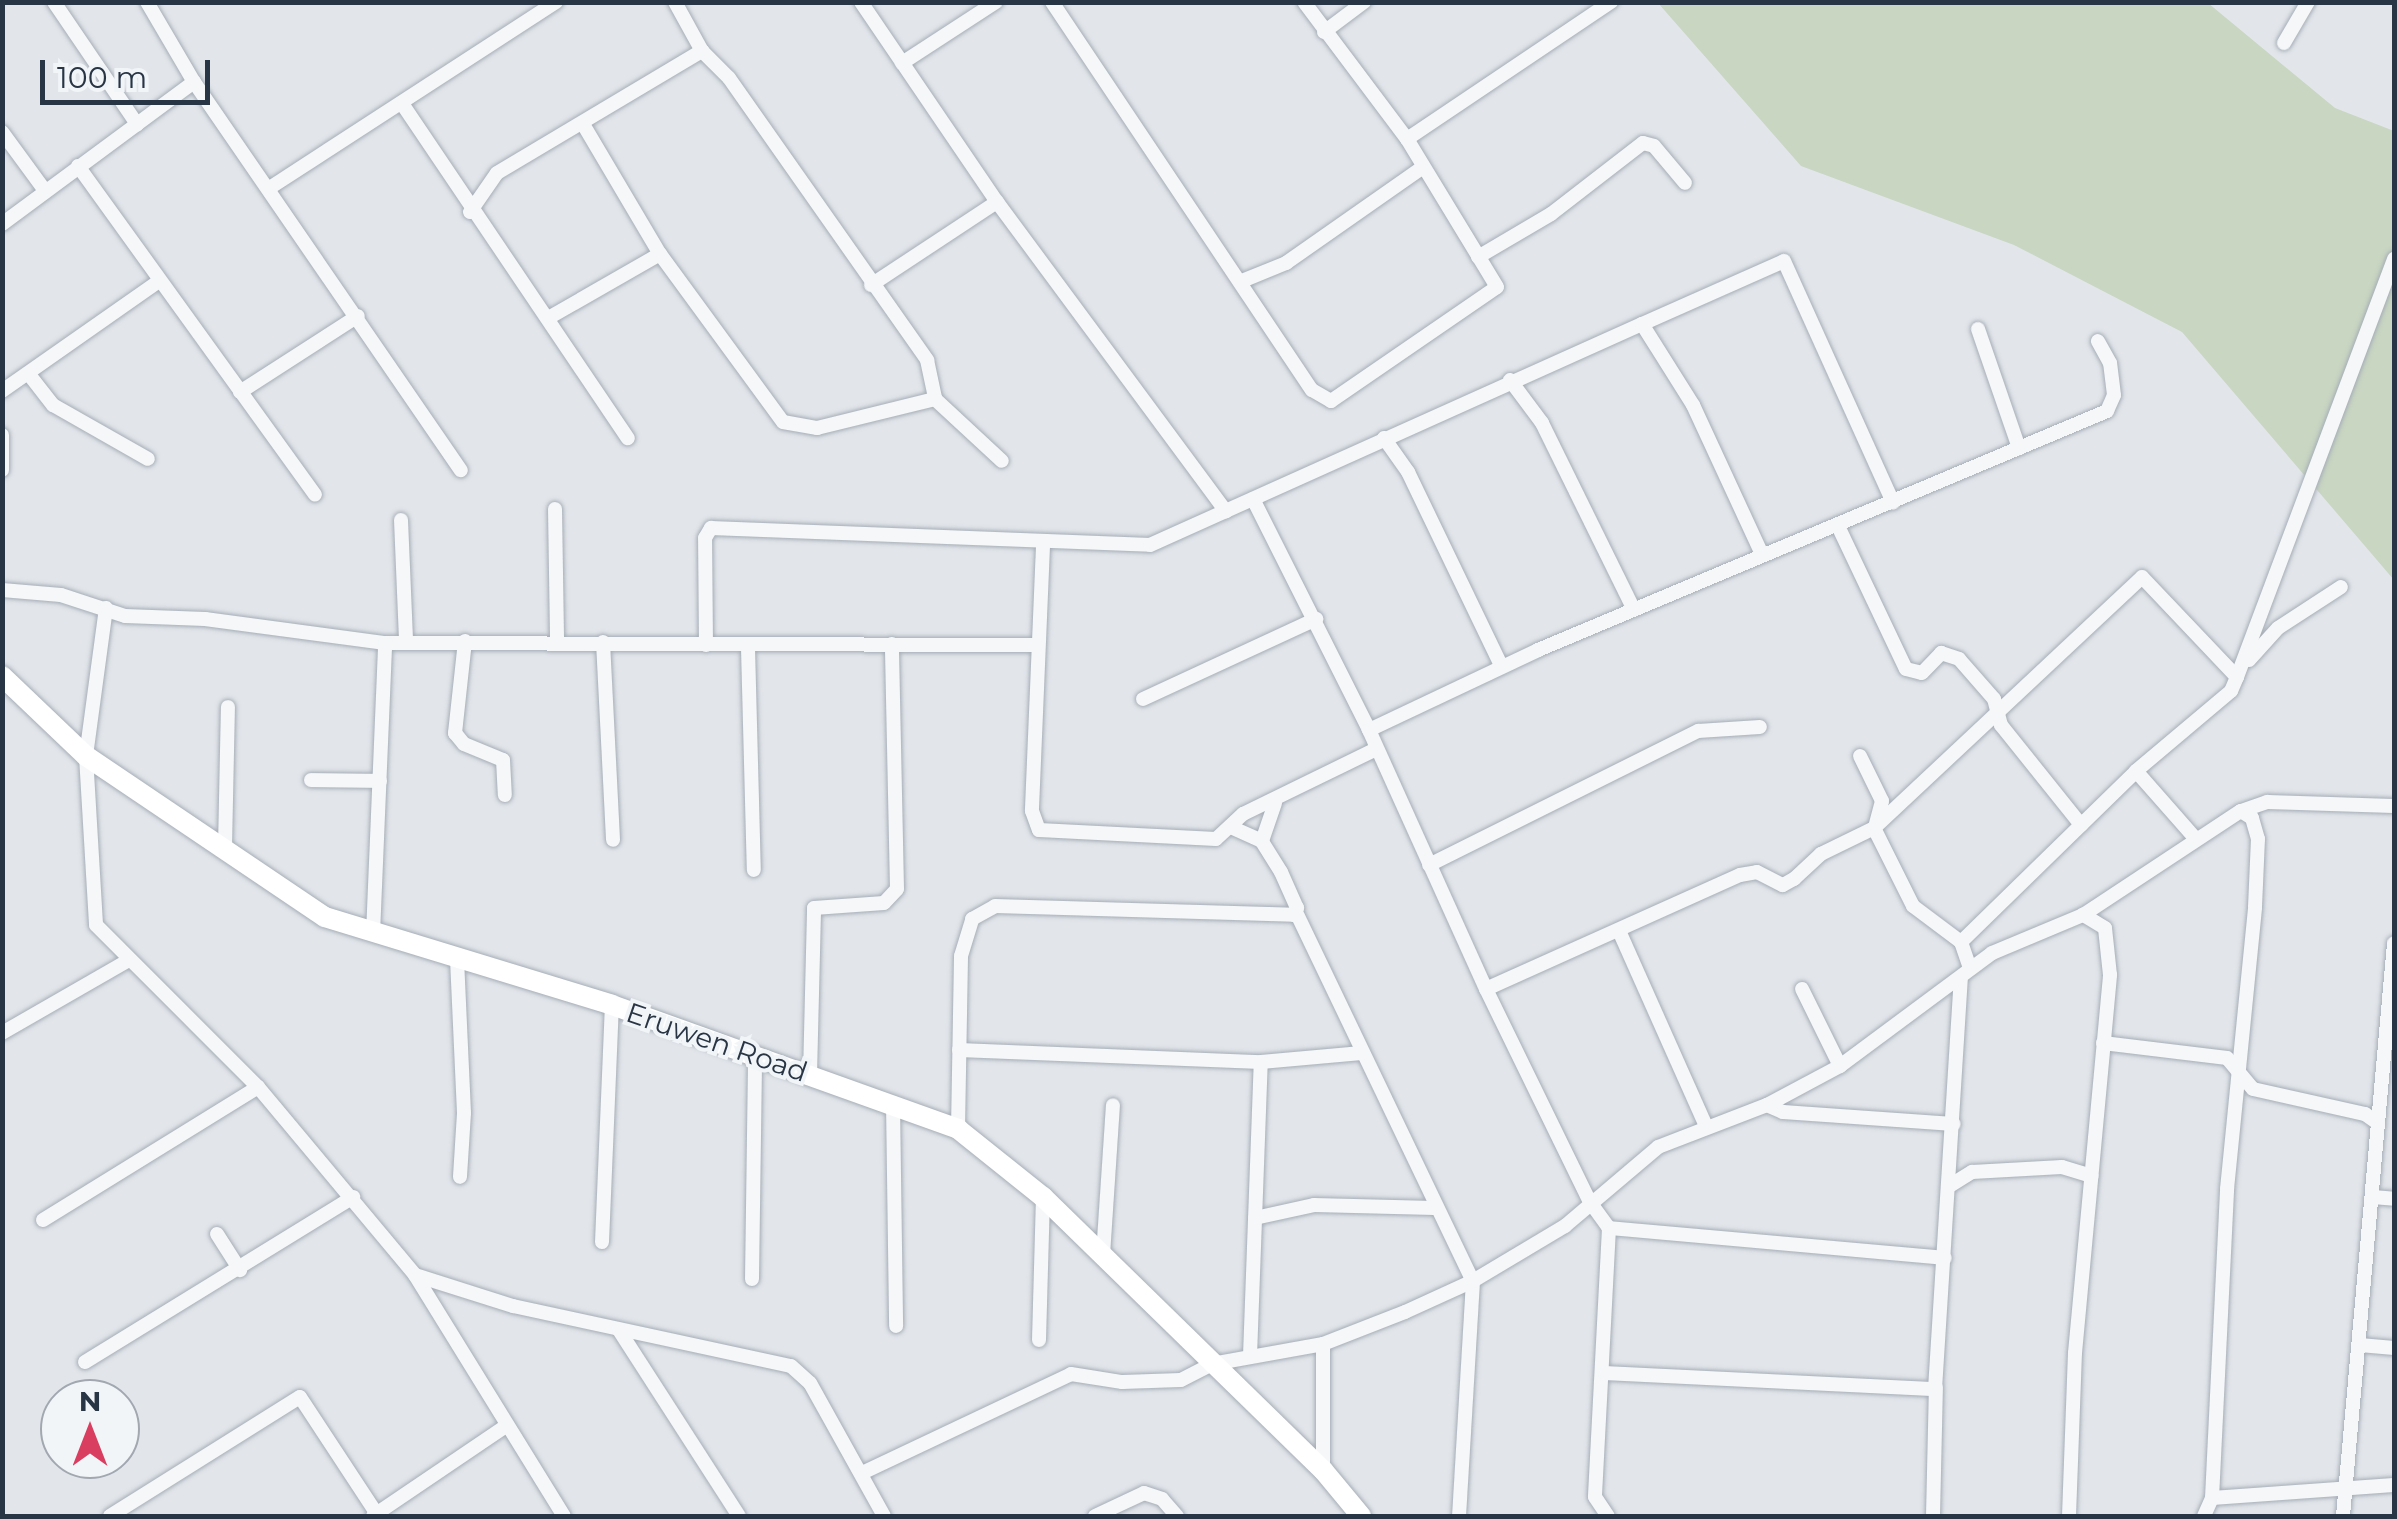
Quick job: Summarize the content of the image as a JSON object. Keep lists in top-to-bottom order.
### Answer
{
  "streets": {
    "street": ["Eruwen Road"]
  },
  "scale_bar": "100 m",
  "north": "top"
}
